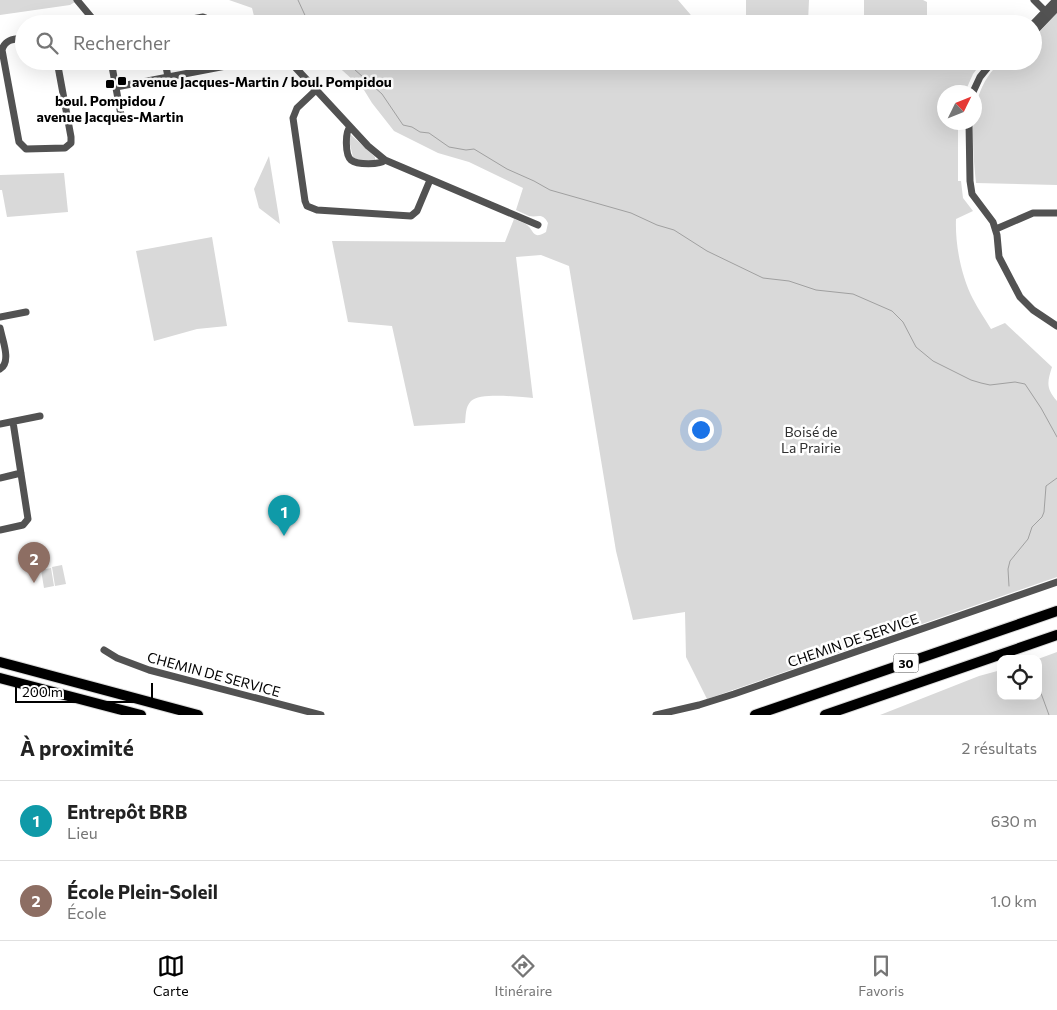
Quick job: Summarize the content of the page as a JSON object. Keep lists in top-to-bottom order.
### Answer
{
  "streets": {
    "highway": ["30"],
    "street": ["CHEMIN DE SERVICE"]
  },
  "parks": ["Boisé de La Prairie"],
  "places": {
    "transit": ["avenue Jacques-Martin / boul. Pompidou", "boul. Pompidou / avenue Jacques-Martin"]
  },
  "scale_bar": "200 m",
  "north": "top right",
  "page": {
    "search": "Rechercher",
    "pins": ["1", "2"],
    "scale": "200 m",
    "heading": ["À proximité", "2 résultats"],
    "list": [
      {
        "mark": "1",
        "name": "Entrepôt BRB",
        "note": "Lieu",
        "value": "630 m"
      },
      {
        "mark": "2",
        "name": "École Plein-Soleil",
        "note": "École",
        "value": "1.0 km"
      }
    ],
    "nav": ["Carte", "Itinéraire", "Favoris"]
  }
}
